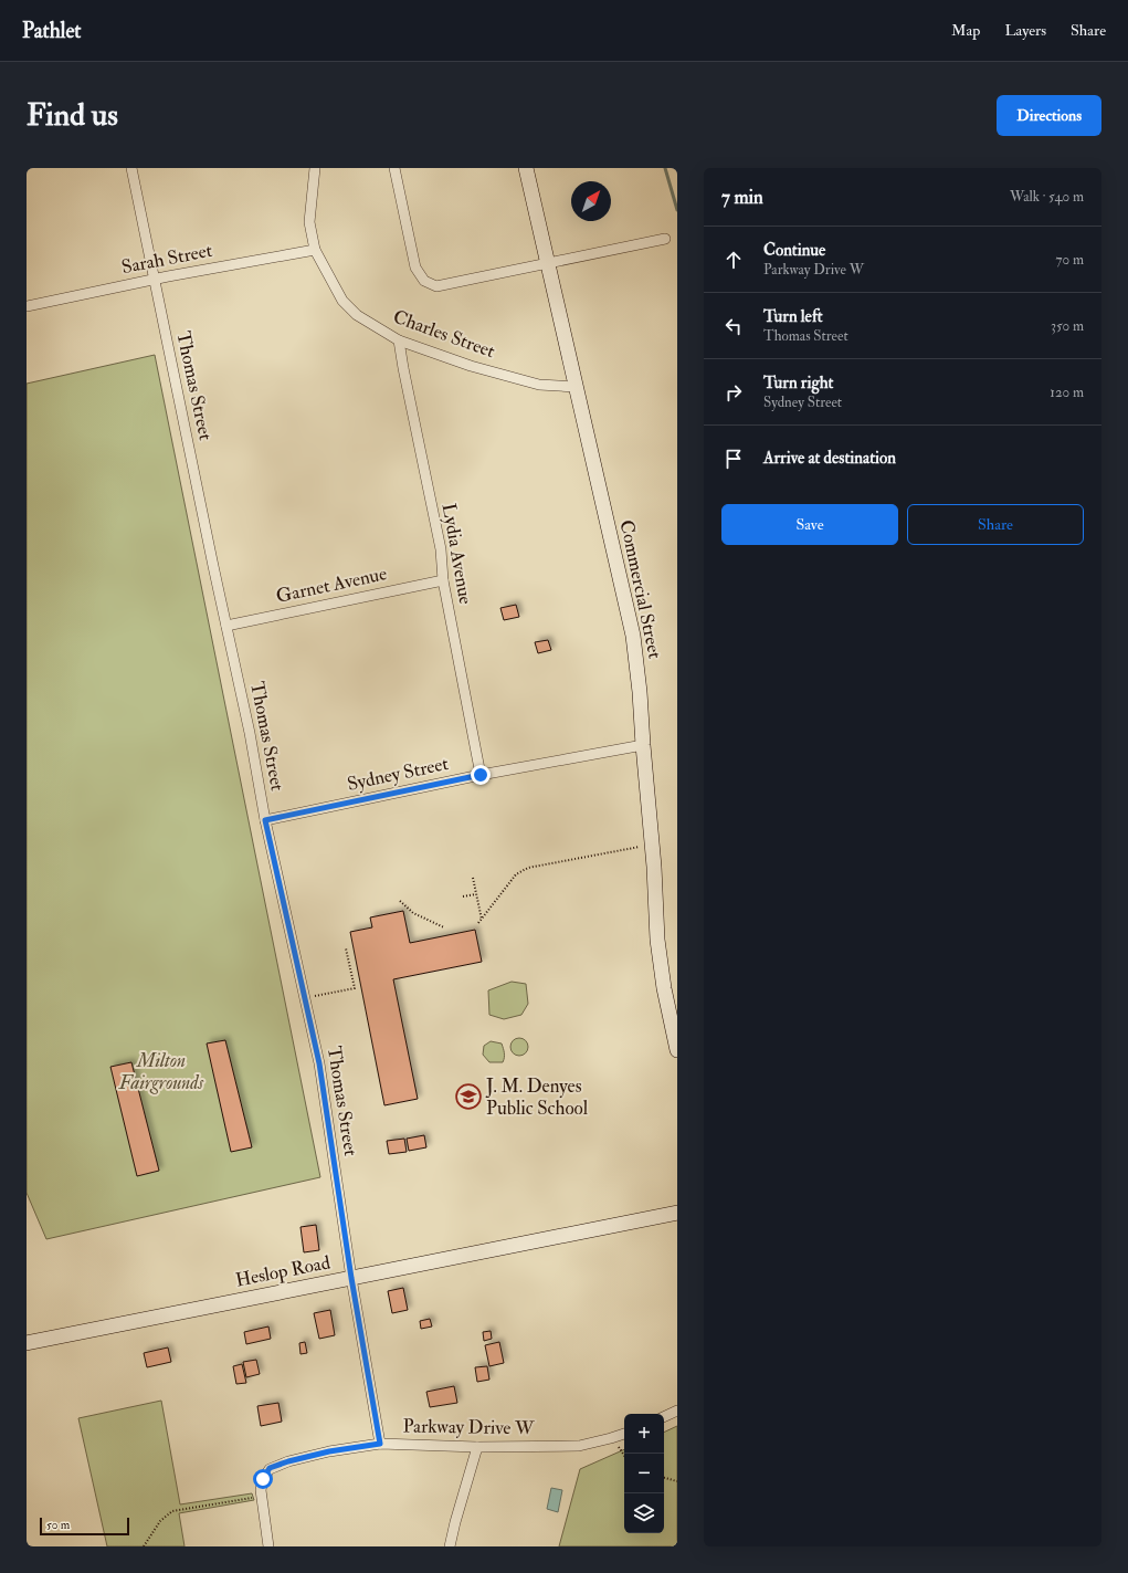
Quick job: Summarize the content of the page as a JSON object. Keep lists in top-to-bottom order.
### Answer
{
  "streets": {
    "street": [
      "Sarah Street",
      "Charles Street",
      "Thomas Street",
      "Lydia Avenue",
      "Garnet Avenue",
      "Commercial Street",
      "Sydney Street",
      "Heslop Road",
      "Parkway Drive W"
    ]
  },
  "crossings": [
    ["Sarah Street", "Charles Street"],
    ["Sarah Street", "Thomas Street"],
    ["Charles Street", "Lydia Avenue"],
    ["Charles Street", "Commercial Street"],
    ["Thomas Street", "Garnet Avenue"],
    ["Thomas Street", "Sydney Street"],
    ["Thomas Street", "Heslop Road"],
    ["Thomas Street", "Parkway Drive W"],
    ["Lydia Avenue", "Garnet Avenue"],
    ["Lydia Avenue", "Sydney Street"],
    ["Commercial Street", "Sydney Street"]
  ],
  "parks": ["Milton Fairgrounds"],
  "places": {
    "school or university": ["J. M. Denyes Public School"]
  },
  "scale_bar": "50 m",
  "north": "top right",
  "page": {
    "header": "Pathlet",
    "nav": ["Map", "Layers", "Share"],
    "buttons": [
      "Directions",
      ["Save", "Share"]
    ],
    "title": "Find us",
    "heading": ["7 min", "Walk · 540 m"],
    "list": [
      ["Continue", "Parkway Drive W", "70 m"],
      ["Turn left", "Thomas Street", "350 m"],
      ["Turn right", "Sydney Street", "120 m"],
      "Arrive at destination"
    ],
    "map_buttons": ["+", "−"],
    "scale": "50 m"
  }
}
